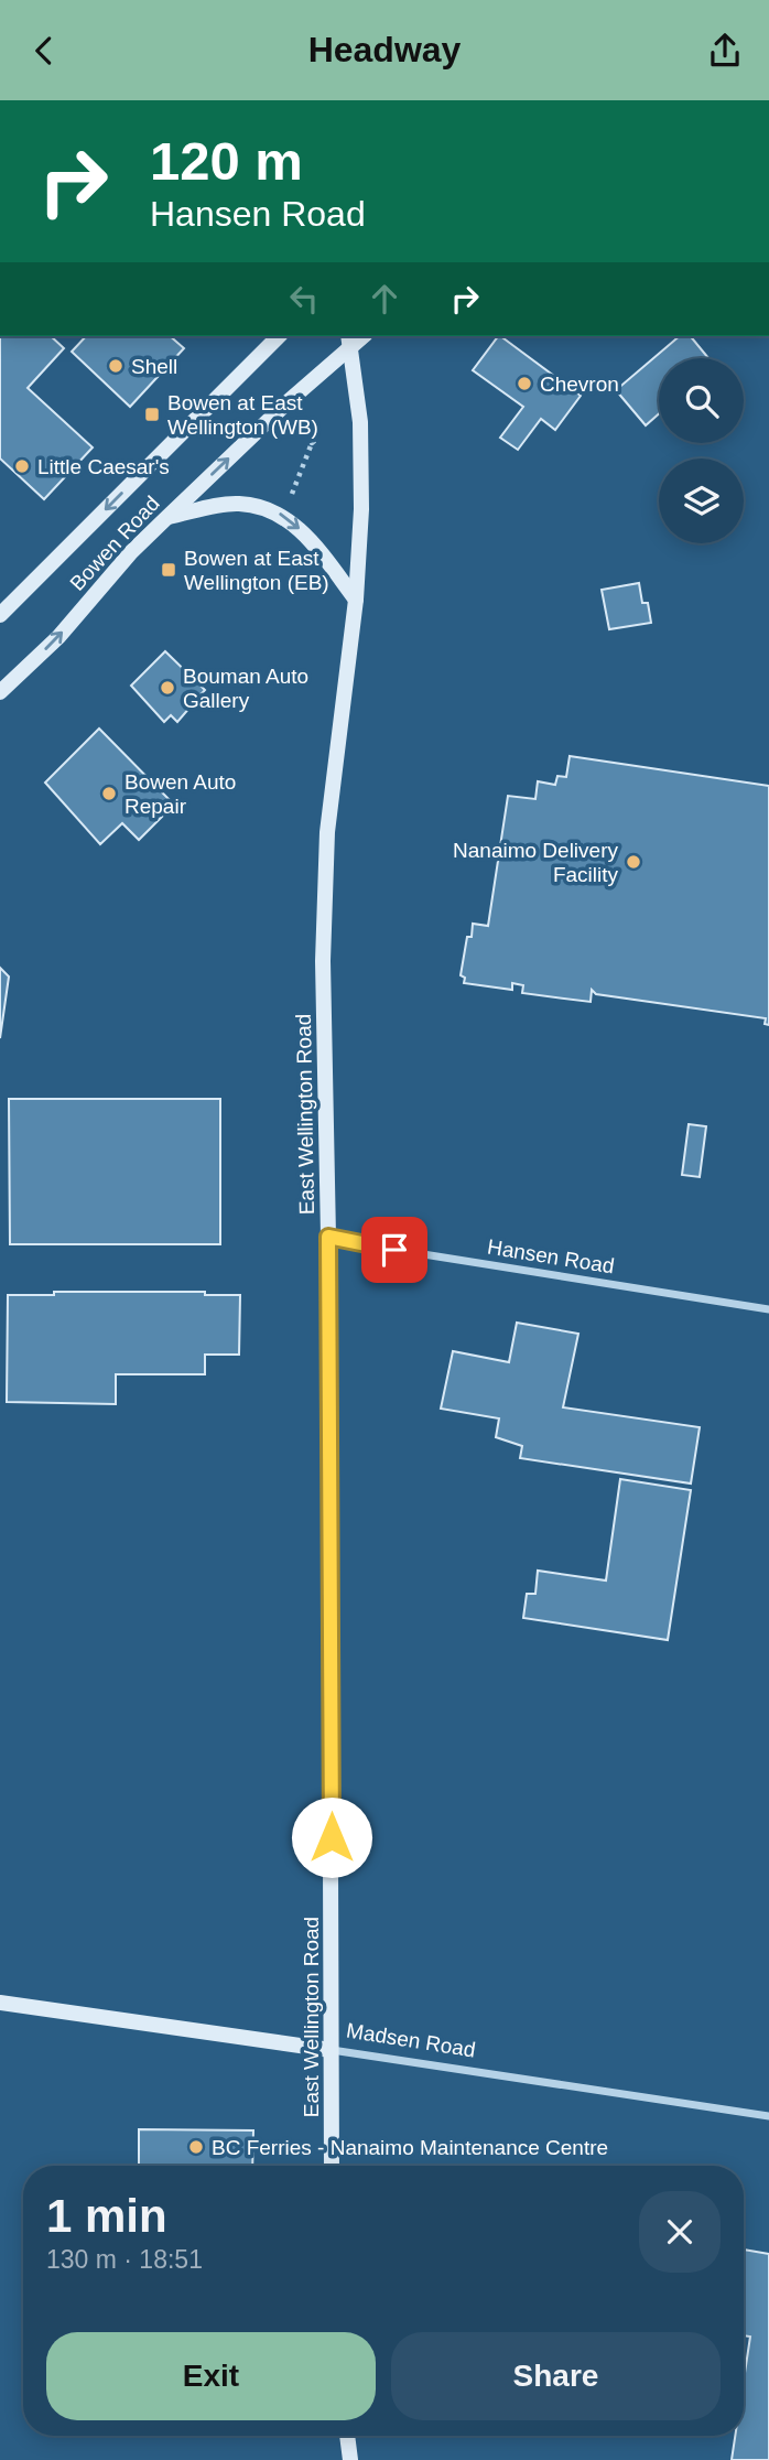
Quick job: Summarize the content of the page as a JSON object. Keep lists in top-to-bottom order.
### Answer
{
  "streets": {
    "street": [
      "Bowen Road",
      "East Wellington Road",
      "Hansen Road",
      "Madsen Road"
    ]
  },
  "crossings": [
    ["Bowen Road", "East Wellington Road"],
    ["East Wellington Road", "Hansen Road"],
    ["East Wellington Road", "Madsen Road"]
  ],
  "places": {
    "other": [
      "Shell",
      "Chevron",
      "Little Caesar's",
      "Bouman Auto Gallery",
      "Bowen Auto Repair",
      "Nanaimo Delivery Facility",
      "BC Ferries - Nanaimo Maintenance Centre"
    ],
    "transit": ["Bowen at East Wellington (WB)", "Bowen at East Wellington (EB)"]
  },
  "page": {
    "header": "Headway",
    "turn": ["120 m", "Hansen Road"],
    "heading": ["1 min", "130 m · 18:51"],
    "buttons": ["Exit", "Share"]
  }
}
